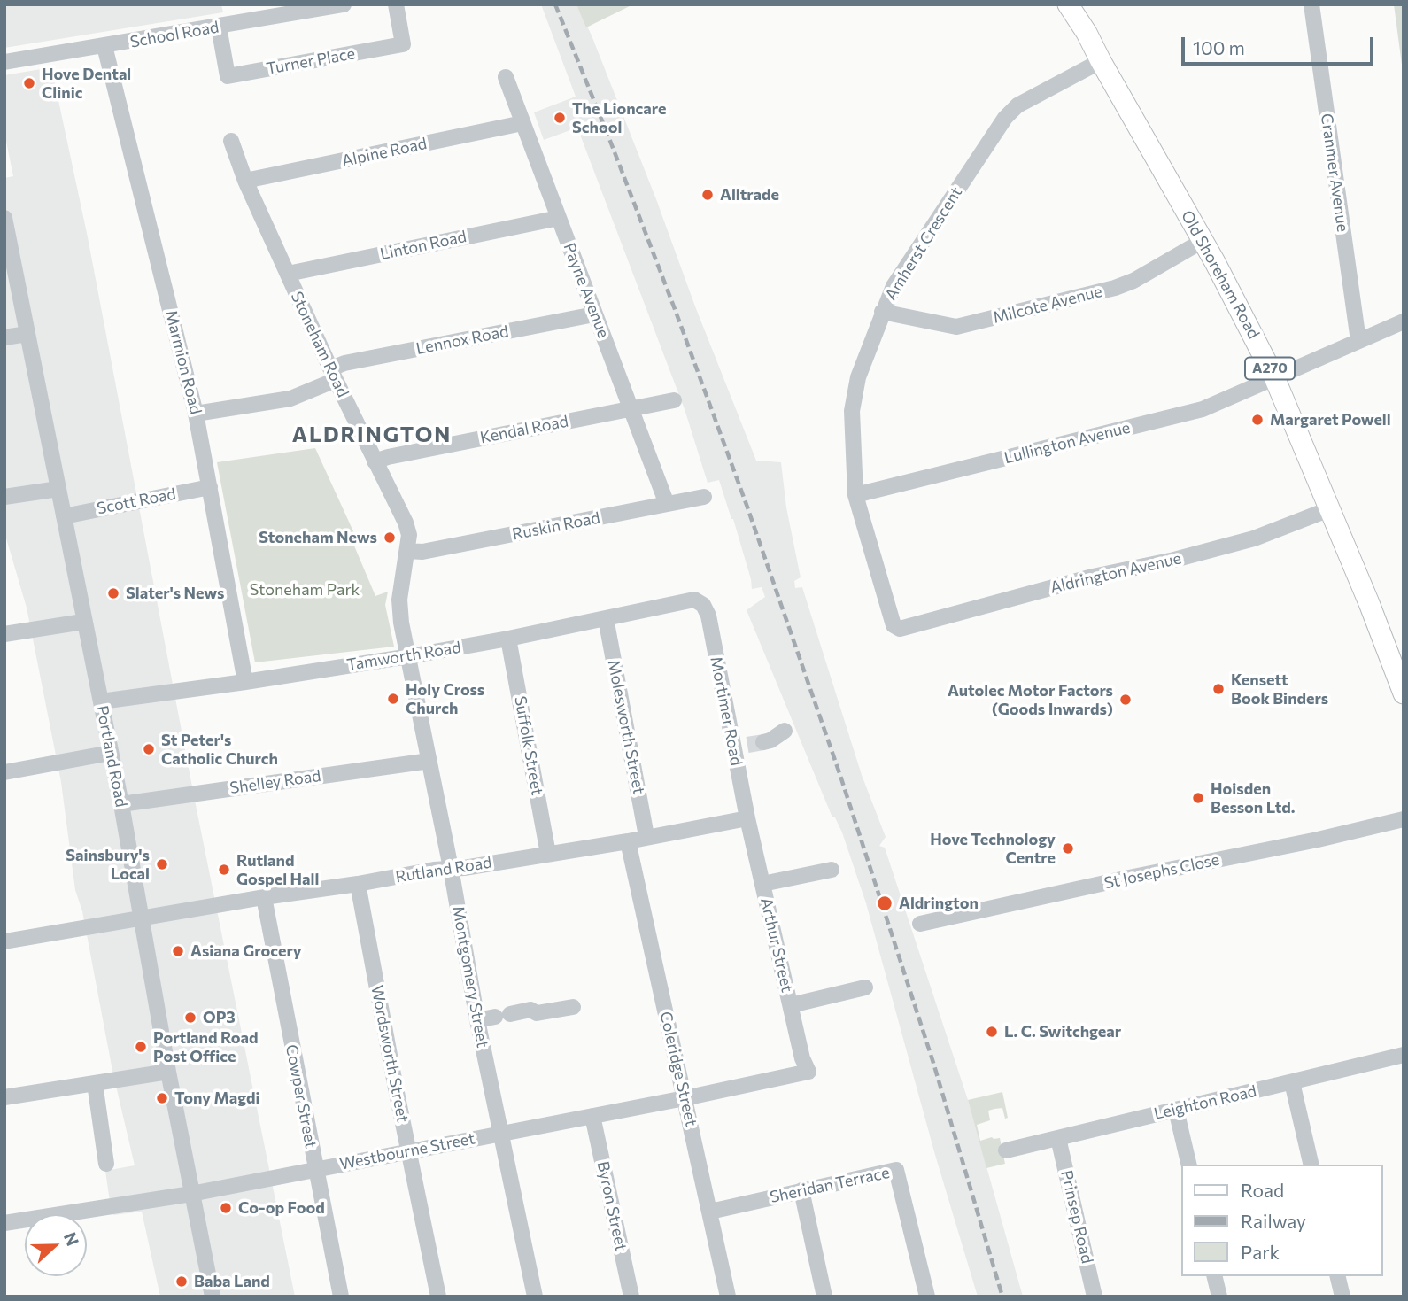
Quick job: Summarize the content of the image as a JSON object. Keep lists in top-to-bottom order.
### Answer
{
  "streets": {
    "main road": ["Old Shoreham Road", "A270"],
    "street": [
      "School Road",
      "Turner Place",
      "Alpine Road",
      "Cranmer Avenue",
      "Amherst Crescent",
      "Linton Road",
      "Payne Avenue",
      "Milcote Avenue",
      "Lennox Road",
      "Stoneham Road",
      "Marmion Road",
      "Kendal Road",
      "Lullington Avenue",
      "Scott Road",
      "Ruskin Road",
      "Aldrington Avenue",
      "Tamworth Road",
      "Mortimer Road",
      "Molesworth Street",
      "Suffolk Street",
      "Portland Road",
      "Shelley Road",
      "Rutland Road",
      "St Josephs Close",
      "Arthur Street",
      "Montgomery Street",
      "Wordsworth Street",
      "Coleridge Street",
      "Cowper Street",
      "Leighton Road",
      "Westbourne Street",
      "Sheridan Terrace",
      "Byron Street",
      "Prinsep Road"
    ]
  },
  "crossings": [
    ["School Road", "Turner Place"],
    ["School Road", "Marmion Road"],
    ["Alpine Road", "Payne Avenue"],
    ["Alpine Road", "Stoneham Road"],
    ["Cranmer Avenue", "Lullington Avenue"],
    ["Amherst Crescent", "Old Shoreham Road"],
    ["Amherst Crescent", "Milcote Avenue"],
    ["Amherst Crescent", "Lullington Avenue"],
    ["Amherst Crescent", "Aldrington Avenue"],
    ["Linton Road", "Payne Avenue"],
    ["Linton Road", "Stoneham Road"],
    ["Old Shoreham Road", "Milcote Avenue"],
    ["Old Shoreham Road", "Lullington Avenue"],
    ["Old Shoreham Road", "Aldrington Avenue"],
    ["Payne Avenue", "Lennox Road"],
    ["Payne Avenue", "Kendal Road"],
    ["Payne Avenue", "Ruskin Road"],
    ["Lennox Road", "Stoneham Road"],
    ["Lennox Road", "Marmion Road"],
    ["Stoneham Road", "Kendal Road"],
    ["Stoneham Road", "Ruskin Road"],
    ["Stoneham Road", "Tamworth Road"],
    ["Stoneham Road", "Montgomery Street"],
    ["Marmion Road", "Scott Road"],
    ["Marmion Road", "Tamworth Road"],
    ["Scott Road", "Portland Road"],
    ["Tamworth Road", "Mortimer Road"],
    ["Tamworth Road", "Molesworth Street"],
    ["Tamworth Road", "Suffolk Street"],
    ["Tamworth Road", "Portland Road"],
    ["Tamworth Road", "Montgomery Street"],
    ["Mortimer Road", "Rutland Road"],
    ["Mortimer Road", "Arthur Street"],
    ["Molesworth Street", "Rutland Road"],
    ["Suffolk Street", "Rutland Road"],
    ["Portland Road", "Shelley Road"],
    ["Portland Road", "Rutland Road"],
    ["Portland Road", "Westbourne Street"],
    ["Shelley Road", "Montgomery Street"],
    ["Rutland Road", "Arthur Street"],
    ["Rutland Road", "Montgomery Street"],
    ["Rutland Road", "Wordsworth Street"],
    ["Rutland Road", "Coleridge Street"],
    ["Rutland Road", "Cowper Street"],
    ["Arthur Street", "Westbourne Street"],
    ["Montgomery Street", "Westbourne Street"],
    ["Wordsworth Street", "Westbourne Street"],
    ["Coleridge Street", "Westbourne Street"],
    ["Coleridge Street", "Sheridan Terrace"],
    ["Cowper Street", "Westbourne Street"],
    ["Leighton Road", "Prinsep Road"],
    ["Westbourne Street", "Byron Street"]
  ],
  "districts": ["ALDRINGTON"],
  "parks": ["Stoneham Park"],
  "places": [
    "Hove Dental Clinic",
    "The Lioncare School",
    "Alltrade",
    "Margaret Powell",
    "Stoneham News",
    "Slater's News",
    "Kensett Book Binders",
    "Holy Cross Church",
    "Autolec Motor Factors (Goods Inwards)",
    "St Peter's Catholic Church",
    "Hoisden Besson Ltd.",
    "Hove Technology Centre",
    "Sainsbury's Local",
    "Rutland Gospel Hall",
    "Aldrington",
    "Asiana Grocery",
    "OP3",
    "L. C. Switchgear",
    "Portland Road Post Office",
    "Tony Magdi",
    "Co-op Food",
    "Baba Land"
  ],
  "legend": ["Road", "Railway", "Park"],
  "scale_bar": "100 m",
  "north": "right"
}
